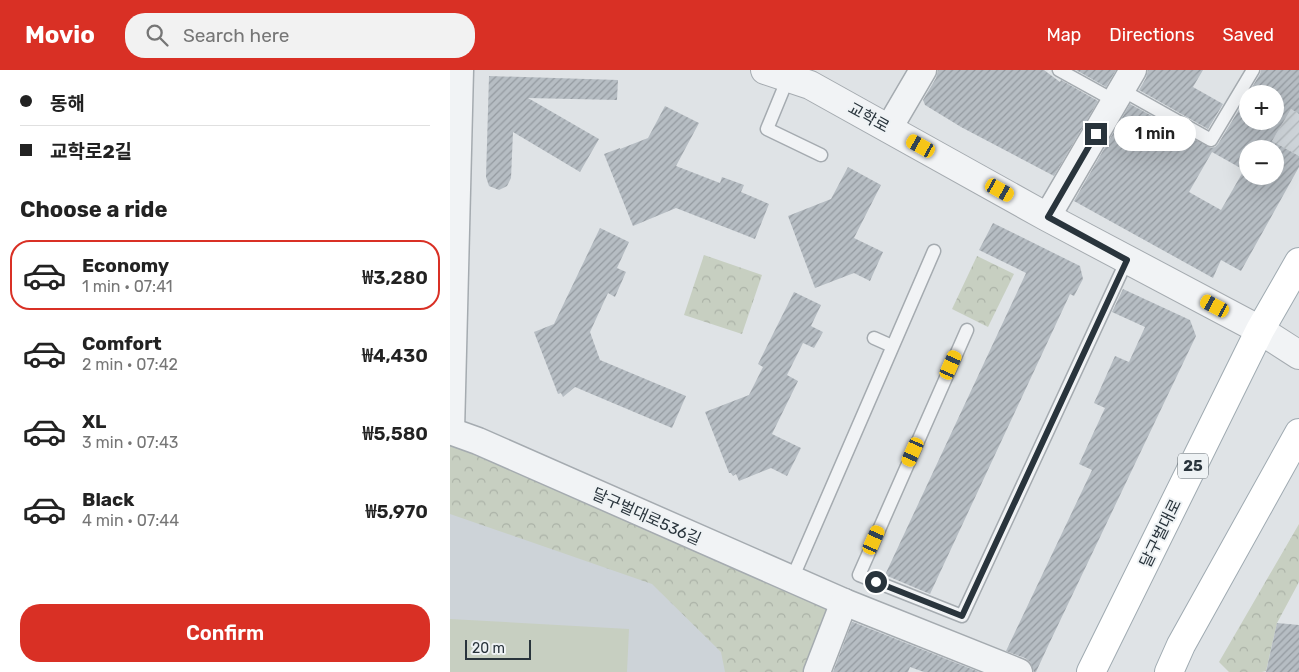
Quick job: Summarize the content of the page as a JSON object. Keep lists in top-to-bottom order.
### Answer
{
  "streets": {
    "main road": ["25", "달구벌대로"],
    "street": ["교학로", "달구벌대로536길"]
  },
  "crossings": [
    ["교학로", "달구벌대로"]
  ],
  "scale_bar": "20 m",
  "page": {
    "header": "Movio",
    "search": "Search here",
    "nav": ["Map", "Directions", "Saved"],
    "banner": ["동해", "교학로2길"],
    "map_buttons": ["+", "−"],
    "bubble": "1 min",
    "heading": "Choose a ride",
    "list": [
      {
        "name": "Economy",
        "note": "1 min · 07:41",
        "value": "₩3,280"
      },
      {
        "name": "Comfort",
        "note": "2 min · 07:42",
        "value": "₩4,430"
      },
      {
        "name": "XL",
        "note": "3 min · 07:43",
        "value": "₩5,580"
      },
      {
        "name": "Black",
        "note": "4 min · 07:44",
        "value": "₩5,970"
      }
    ],
    "buttons": "Confirm",
    "scale": "20 m"
  }
}
